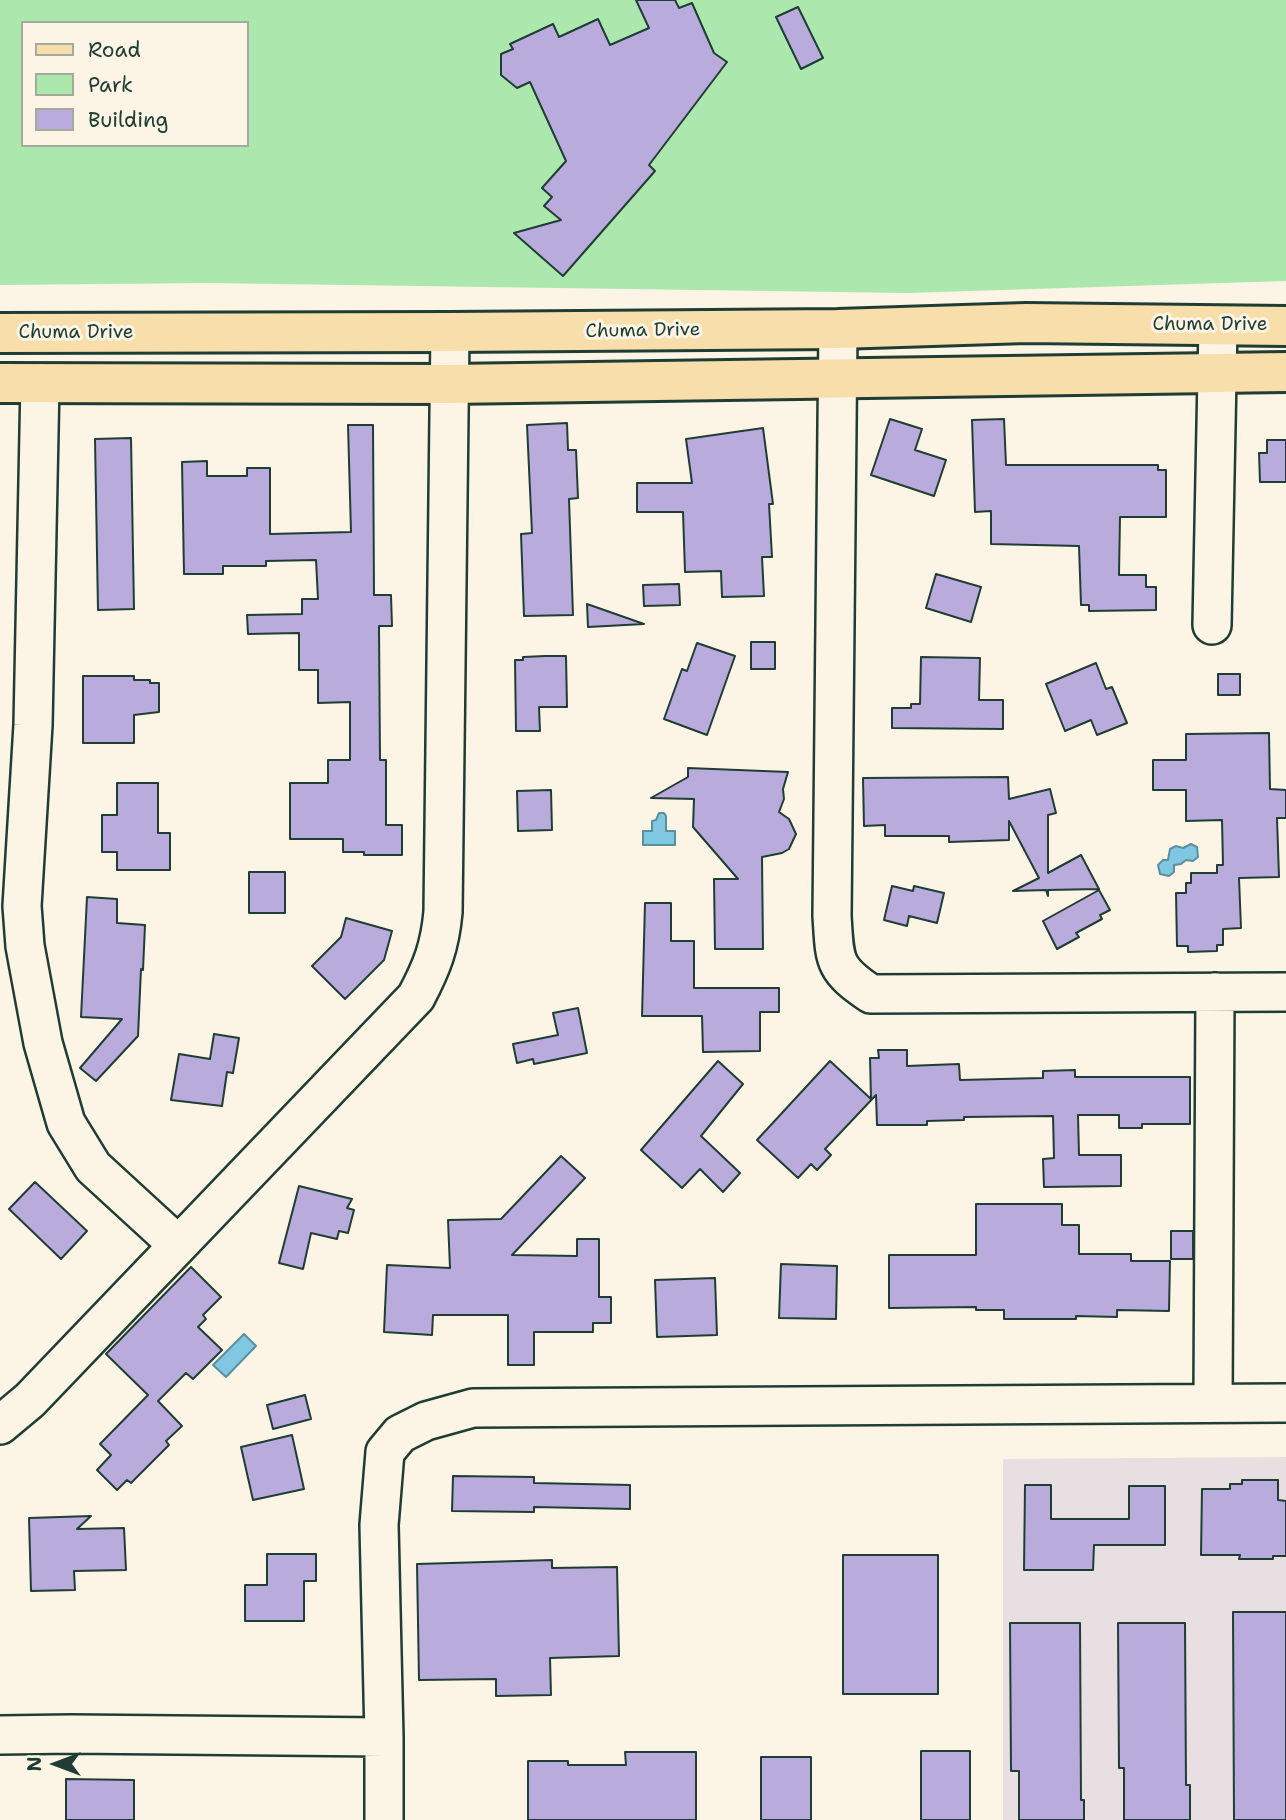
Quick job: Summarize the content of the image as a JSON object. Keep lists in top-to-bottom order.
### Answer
{
  "streets": {
    "main road": ["Chuma Drive"]
  },
  "legend": ["Road", "Park", "Building"],
  "north": "left"
}
